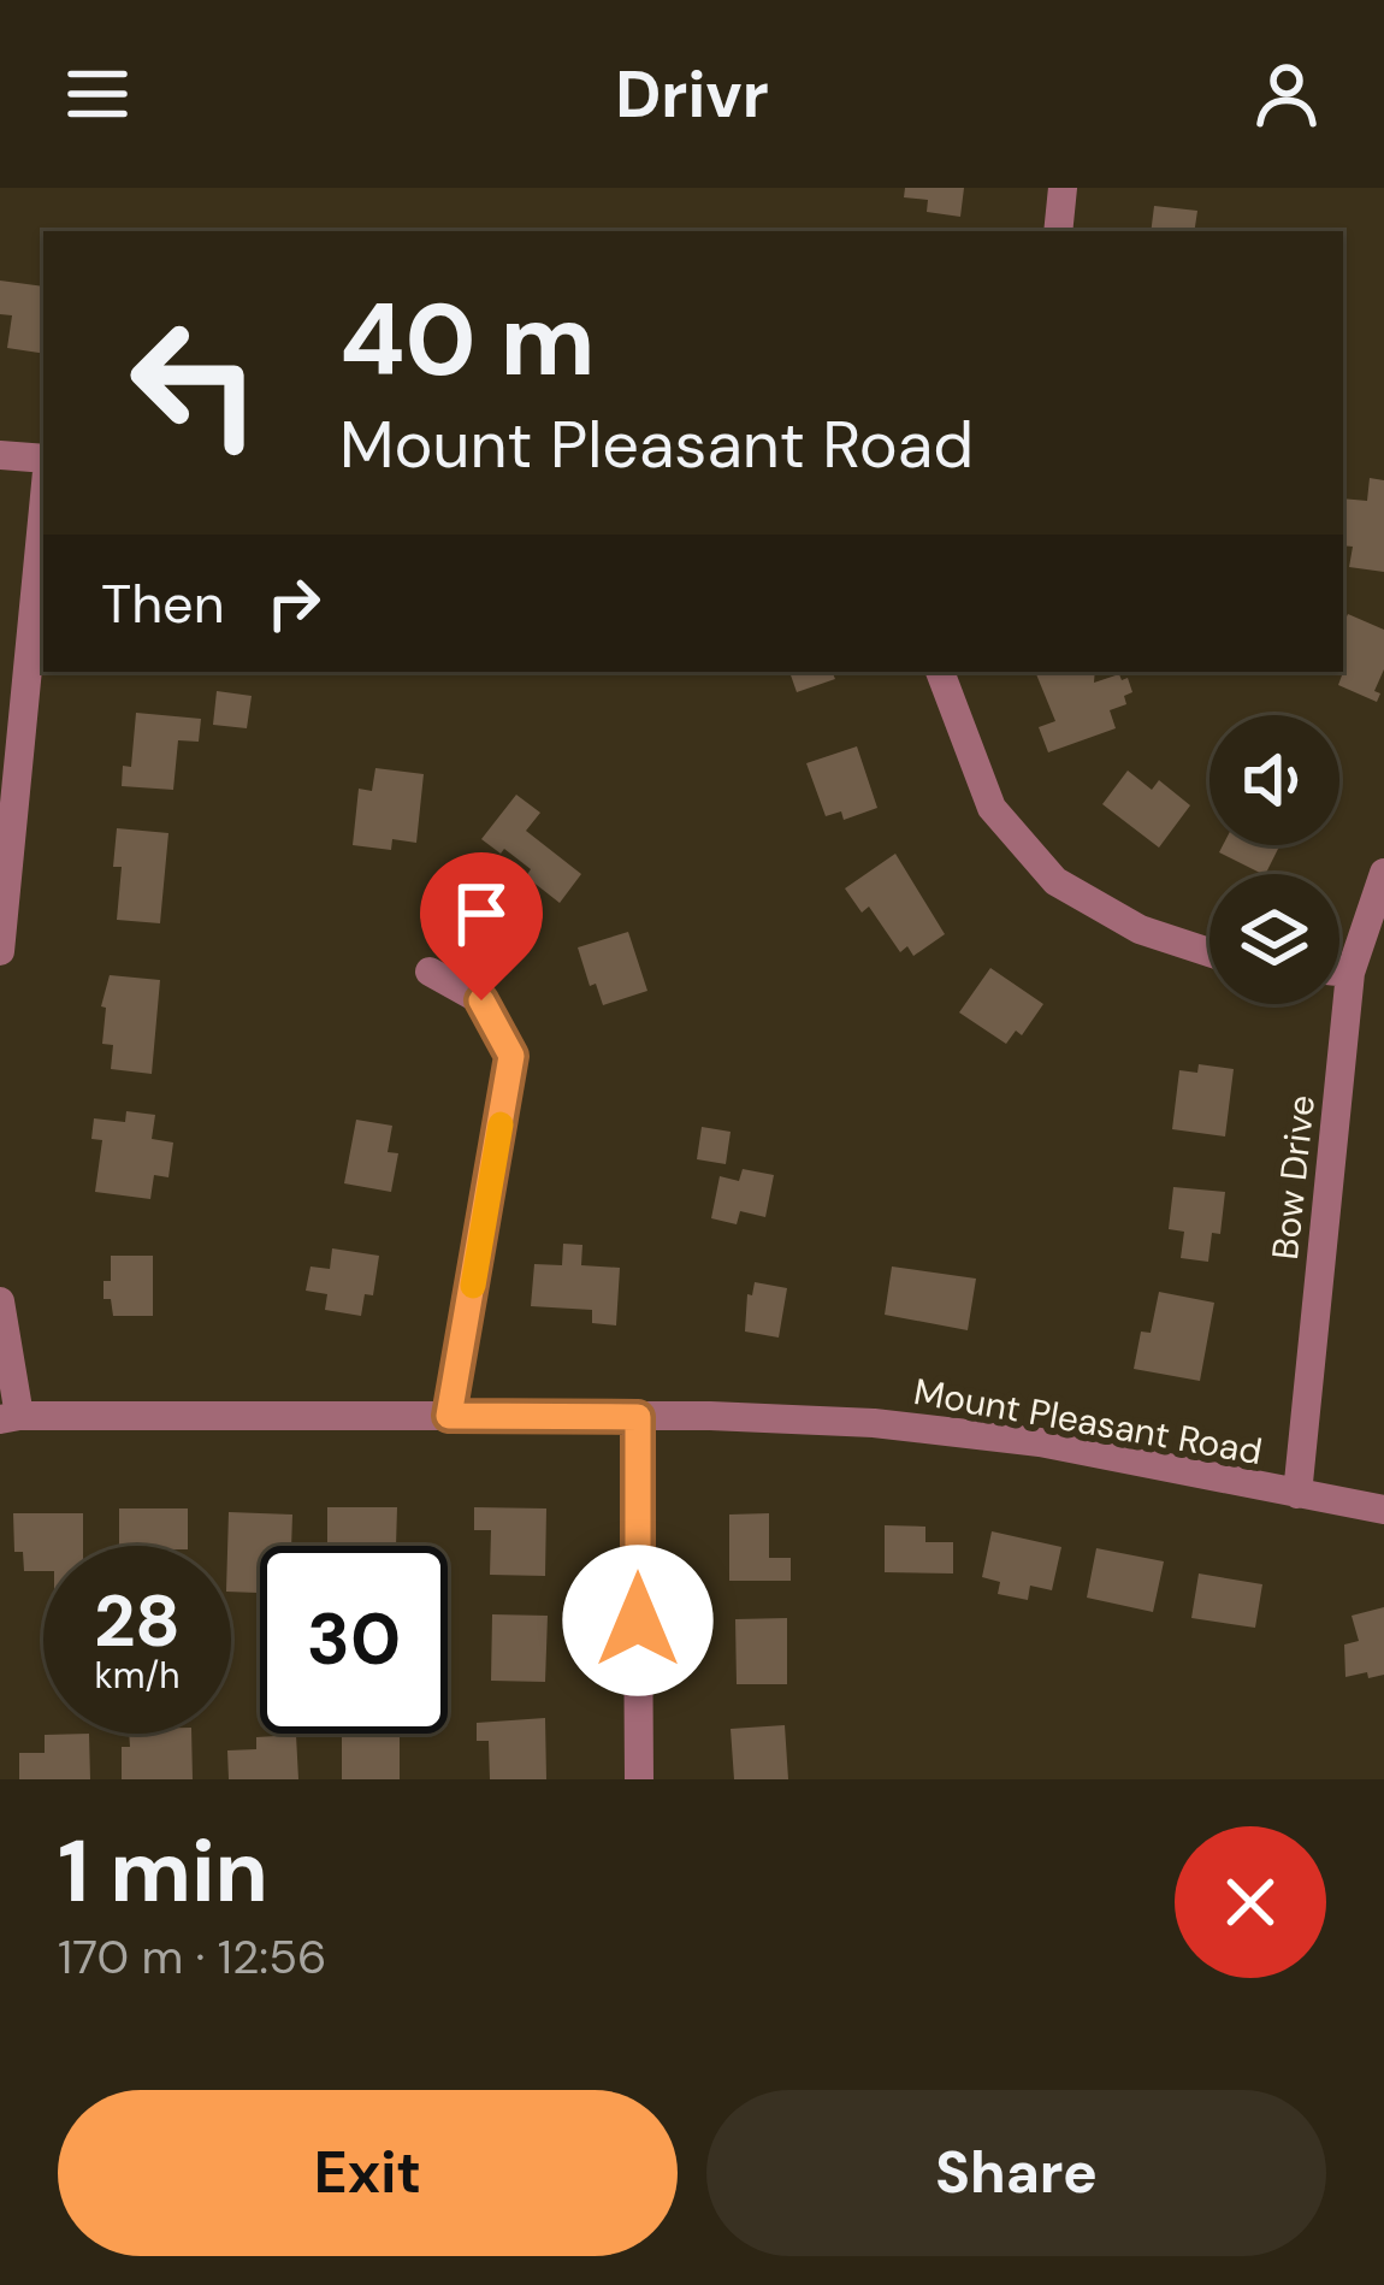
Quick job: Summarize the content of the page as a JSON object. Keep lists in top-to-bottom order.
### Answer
{
  "streets": {
    "street": ["Bow Drive", "Mount Pleasant Road"]
  },
  "crossings": [
    ["Bow Drive", "Mount Pleasant Road"]
  ],
  "page": {
    "header": "Drivr",
    "turn": ["40 m", "Mount Pleasant Road"],
    "then": "Then",
    "speed": "28 km/h",
    "limit": "30",
    "heading": ["1 min", "170 m · 12:56"],
    "buttons": ["Exit", "Share"]
  }
}
